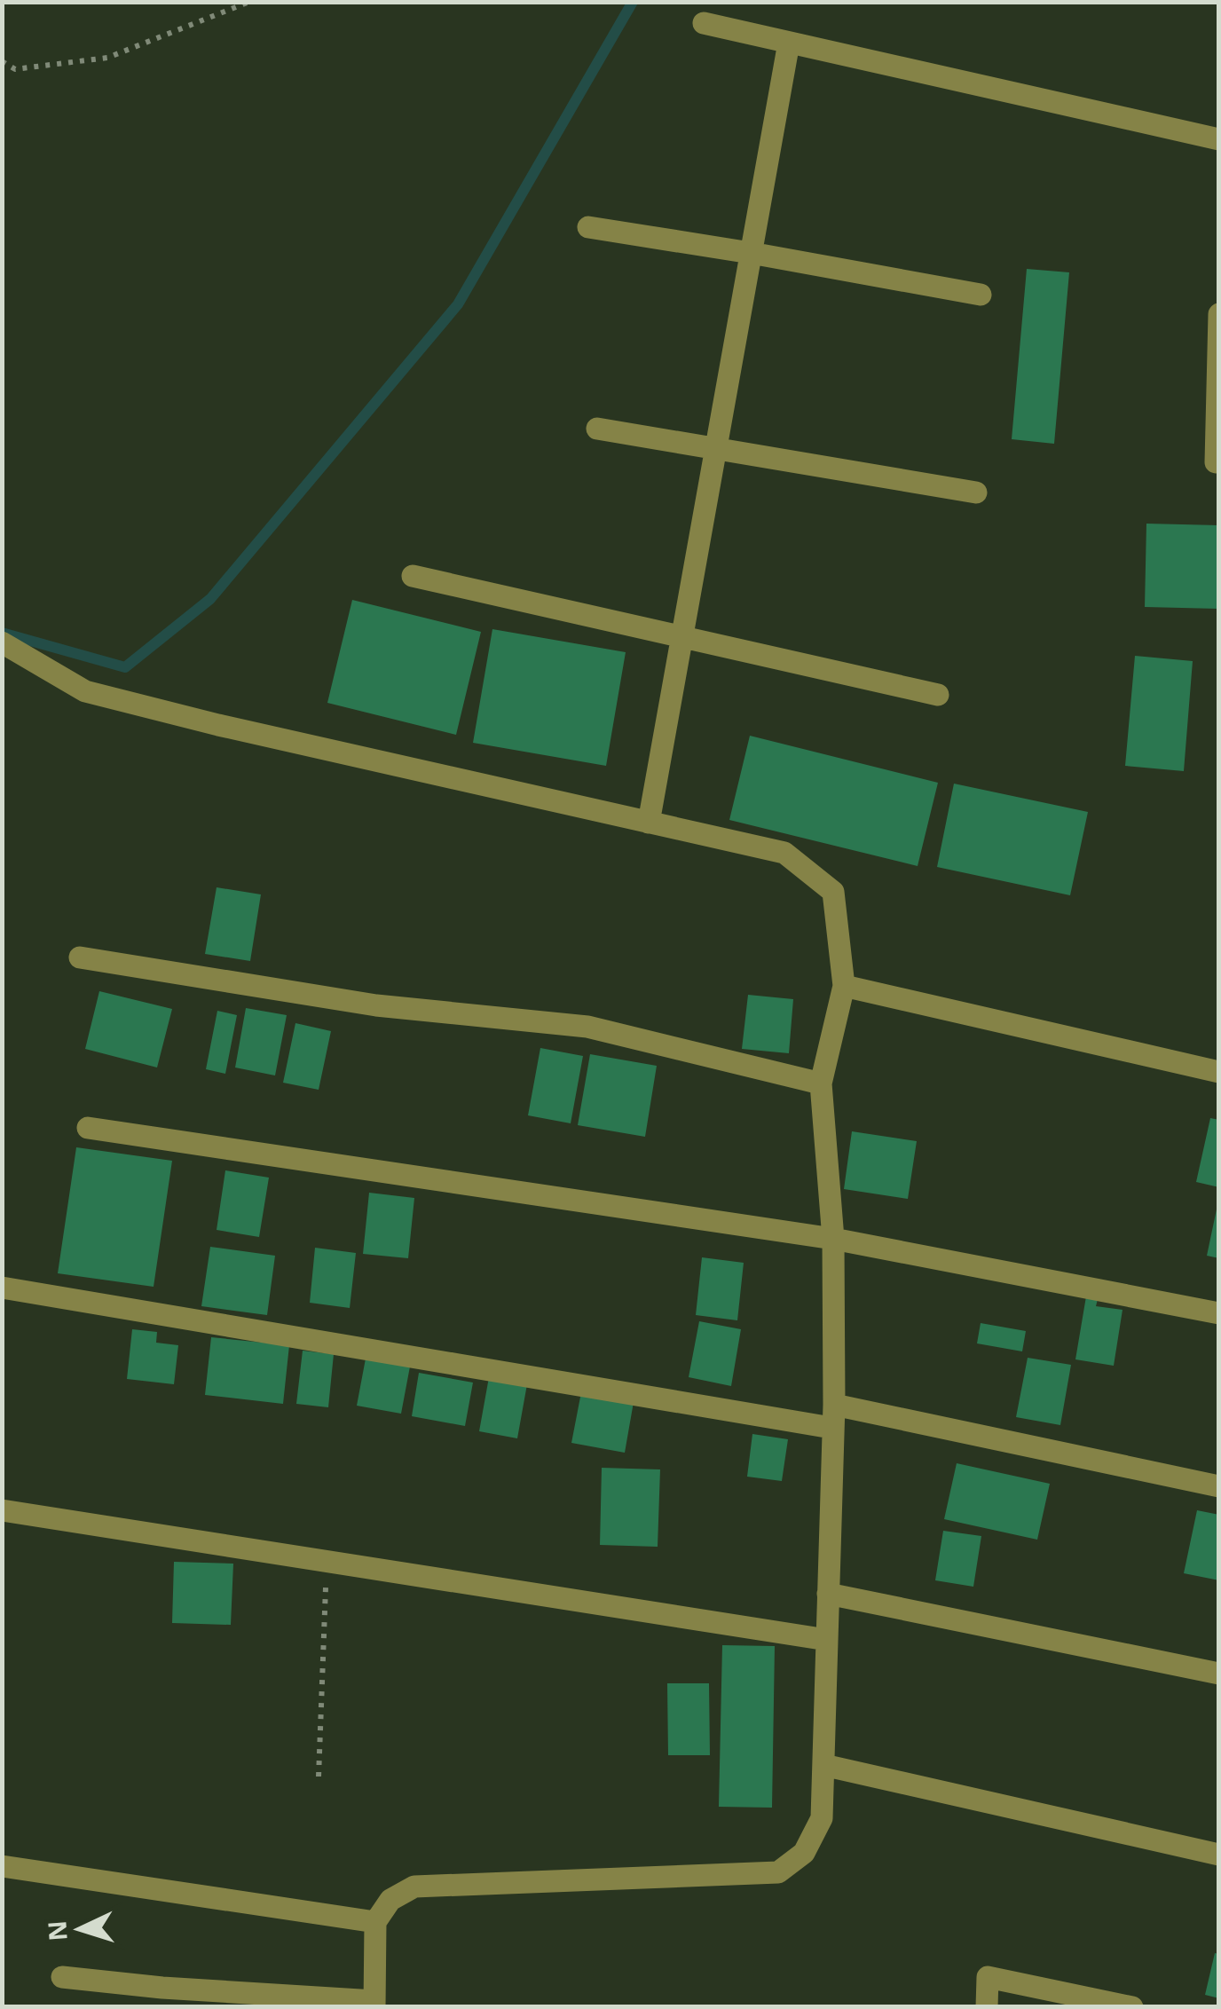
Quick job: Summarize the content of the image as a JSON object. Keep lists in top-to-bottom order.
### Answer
{
  "north": "left"
}
